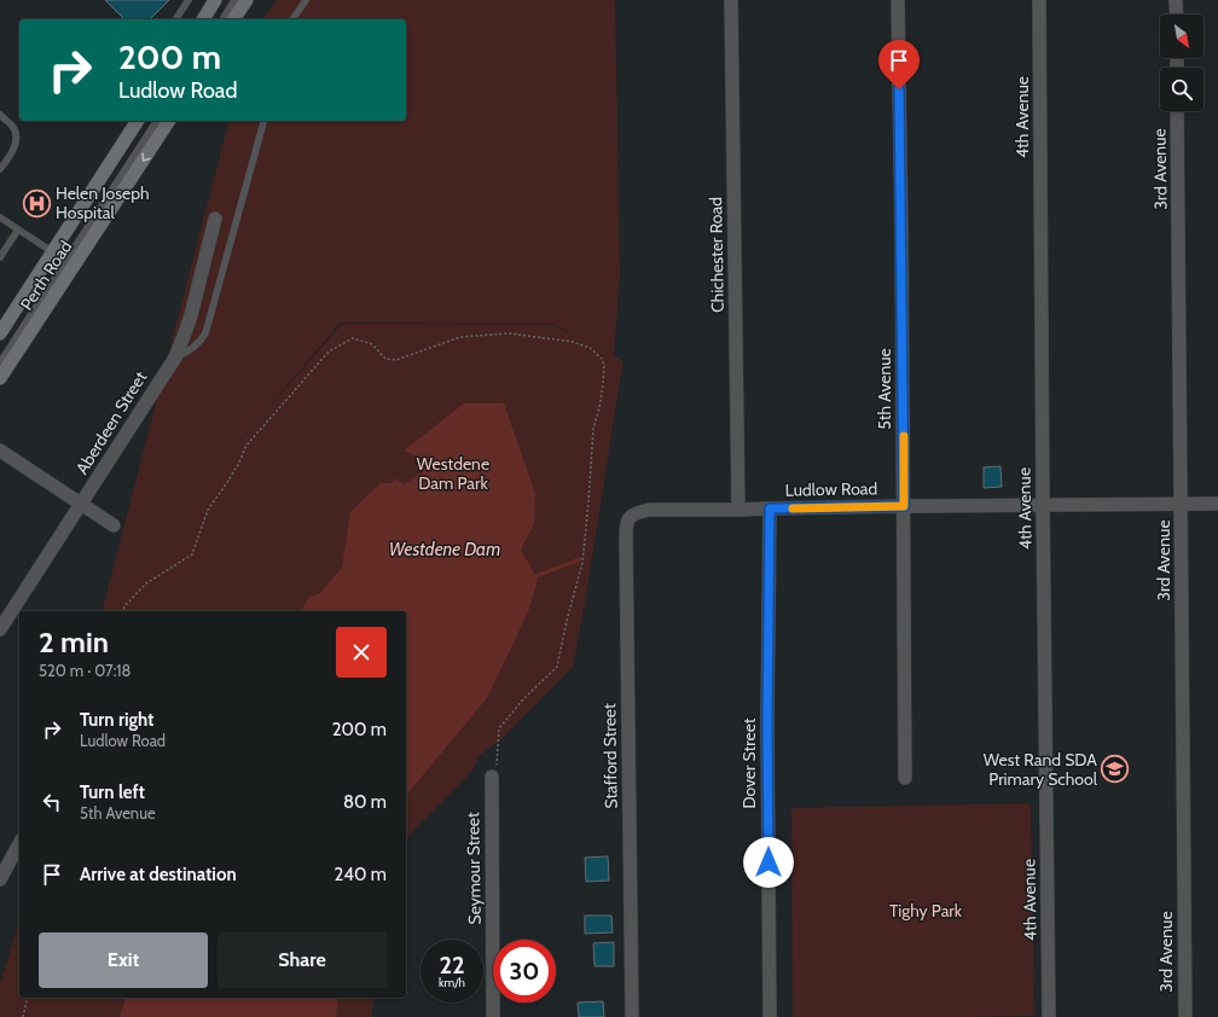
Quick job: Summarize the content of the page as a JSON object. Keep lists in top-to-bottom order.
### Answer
{
  "streets": {
    "main road": ["Perth Road"],
    "street": [
      "4th Avenue",
      "3rd Avenue",
      "Chichester Road",
      "5th Avenue",
      "Aberdeen Street",
      "Ludlow Road",
      "Stafford Street",
      "Dover Street",
      "Seymour Street"
    ]
  },
  "crossings": [
    ["4th Avenue", "Ludlow Road"],
    ["3rd Avenue", "Ludlow Road"],
    ["Chichester Road", "Ludlow Road"],
    ["5th Avenue", "Ludlow Road"],
    ["Ludlow Road", "Stafford Street"],
    ["Ludlow Road", "Dover Street"]
  ],
  "water": ["Westdene Dam"],
  "parks": ["Westdene Dam Park", "Tighy Park"],
  "places": {
    "hospital": ["Helen Joseph Hospital"],
    "school or university": ["West Rand SDA Primary School"]
  },
  "north": "bottom right",
  "page": {
    "turn": ["200 m", "Ludlow Road"],
    "heading": ["2 min", "520 m · 07:18"],
    "list": [
      {
        "name": "Turn right",
        "note": "Ludlow Road",
        "value": "200 m"
      },
      {
        "name": "Turn left",
        "note": "5th Avenue",
        "value": "80 m"
      },
      {
        "name": "Arrive at destination",
        "value": "240 m"
      }
    ],
    "buttons": ["Exit", "Share"],
    "speed": "22 km/h",
    "limit": "30"
  }
}
